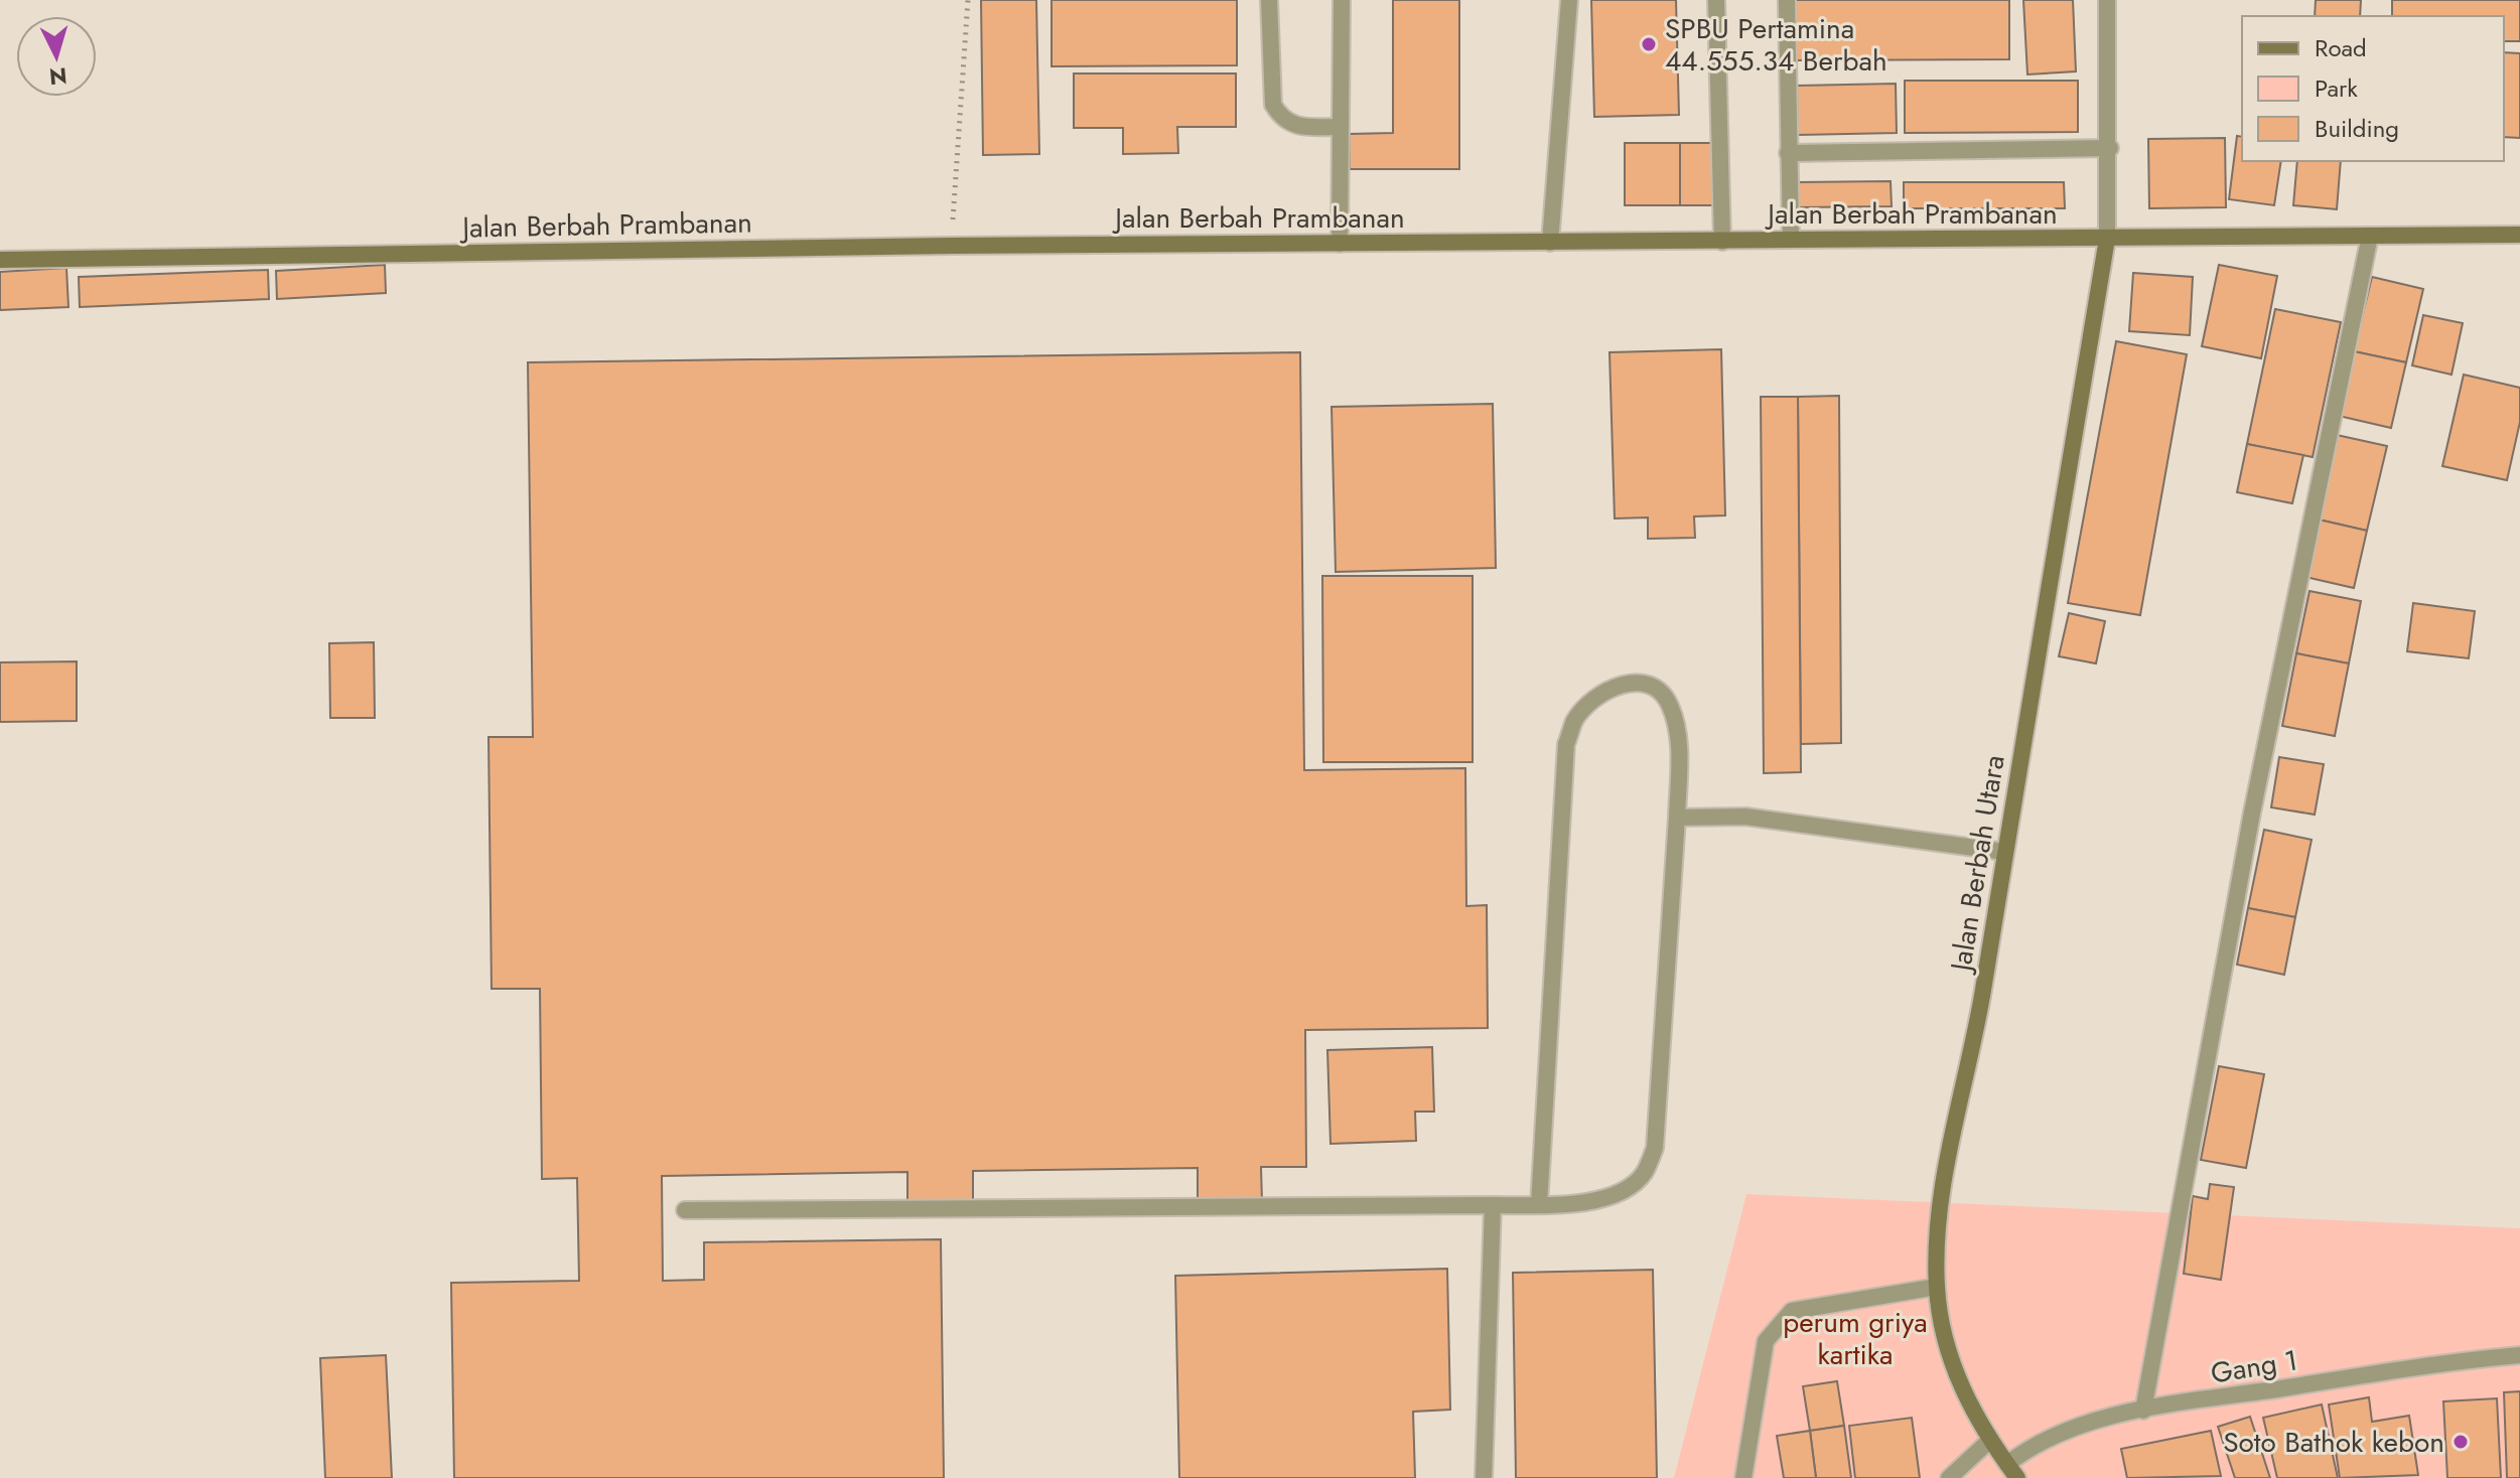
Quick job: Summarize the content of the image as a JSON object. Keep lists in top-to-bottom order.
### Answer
{
  "streets": {
    "street": ["Jalan Berbah Prambanan", "Jalan Berbah Utara", "Gang 1"]
  },
  "crossings": [
    ["Jalan Berbah Prambanan", "Jalan Berbah Utara"],
    ["Jalan Berbah Utara", "Gang 1"]
  ],
  "parks": ["perum griya kartika"],
  "places": ["SPBU Pertamina 44.555.34 Berbah", "Soto Bathok kebon"],
  "legend": ["Road", "Park", "Building"],
  "north": "bottom"
}
